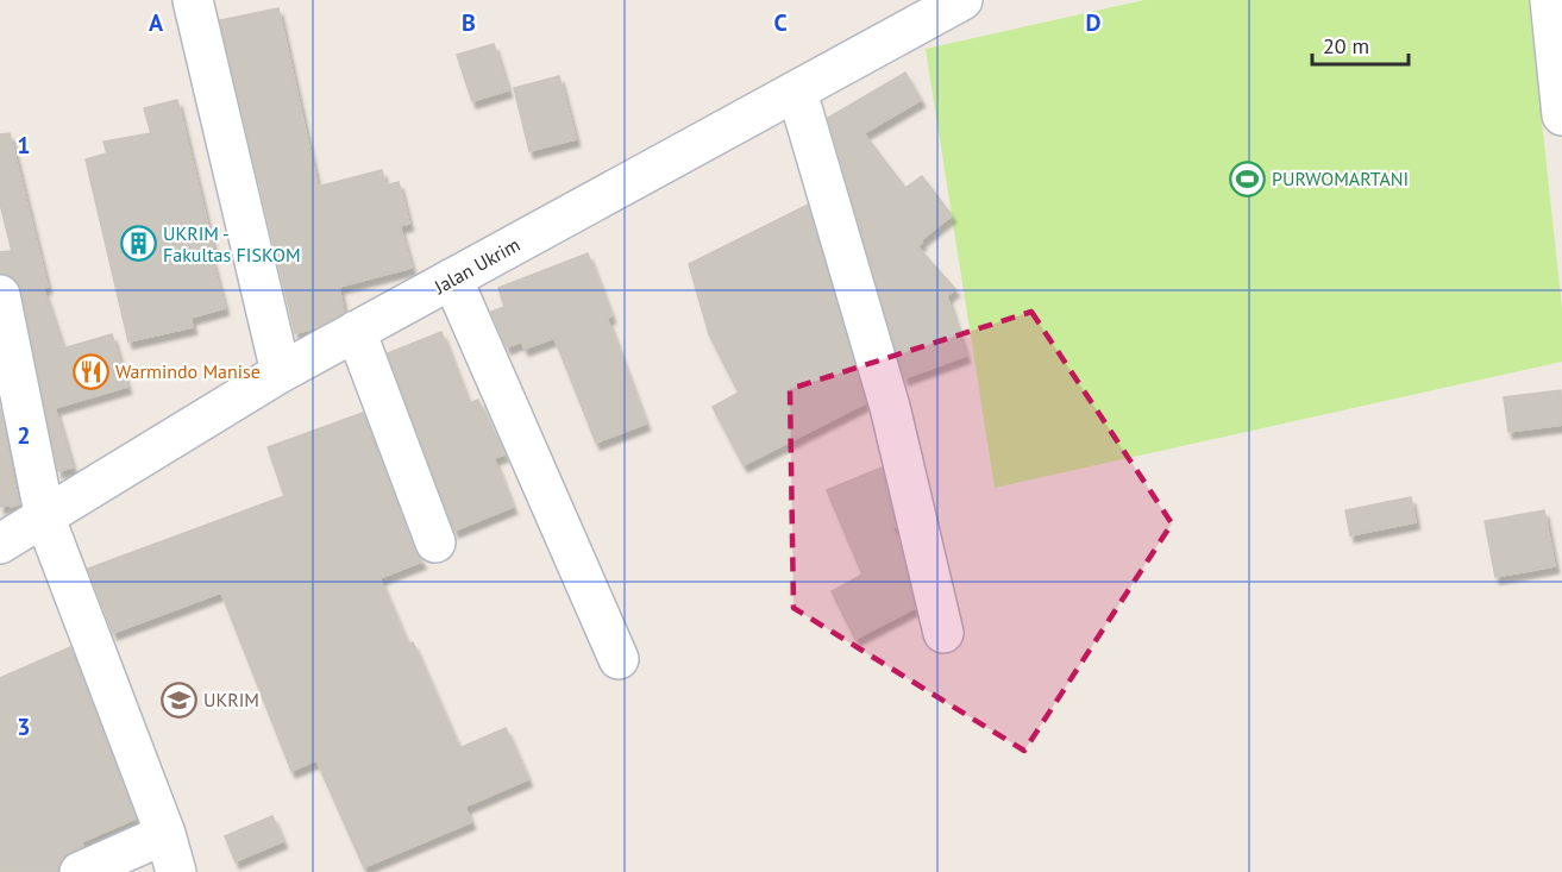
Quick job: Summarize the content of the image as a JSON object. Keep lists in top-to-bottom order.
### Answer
{
  "streets": {
    "street": ["Jalan Ukrim"]
  },
  "places": {
    "sports": ["PURWOMARTANI"],
    "building": ["UKRIM - Fakultas FISKOM"],
    "restaurant": ["Warmindo Manise"],
    "school or university": ["UKRIM"]
  },
  "scale_bar": "20 m",
  "grid": {
    "columns": [
      "A",
      "B",
      "C",
      "D"
    ],
    "rows": ["1", "2", "3"]
  }
}
